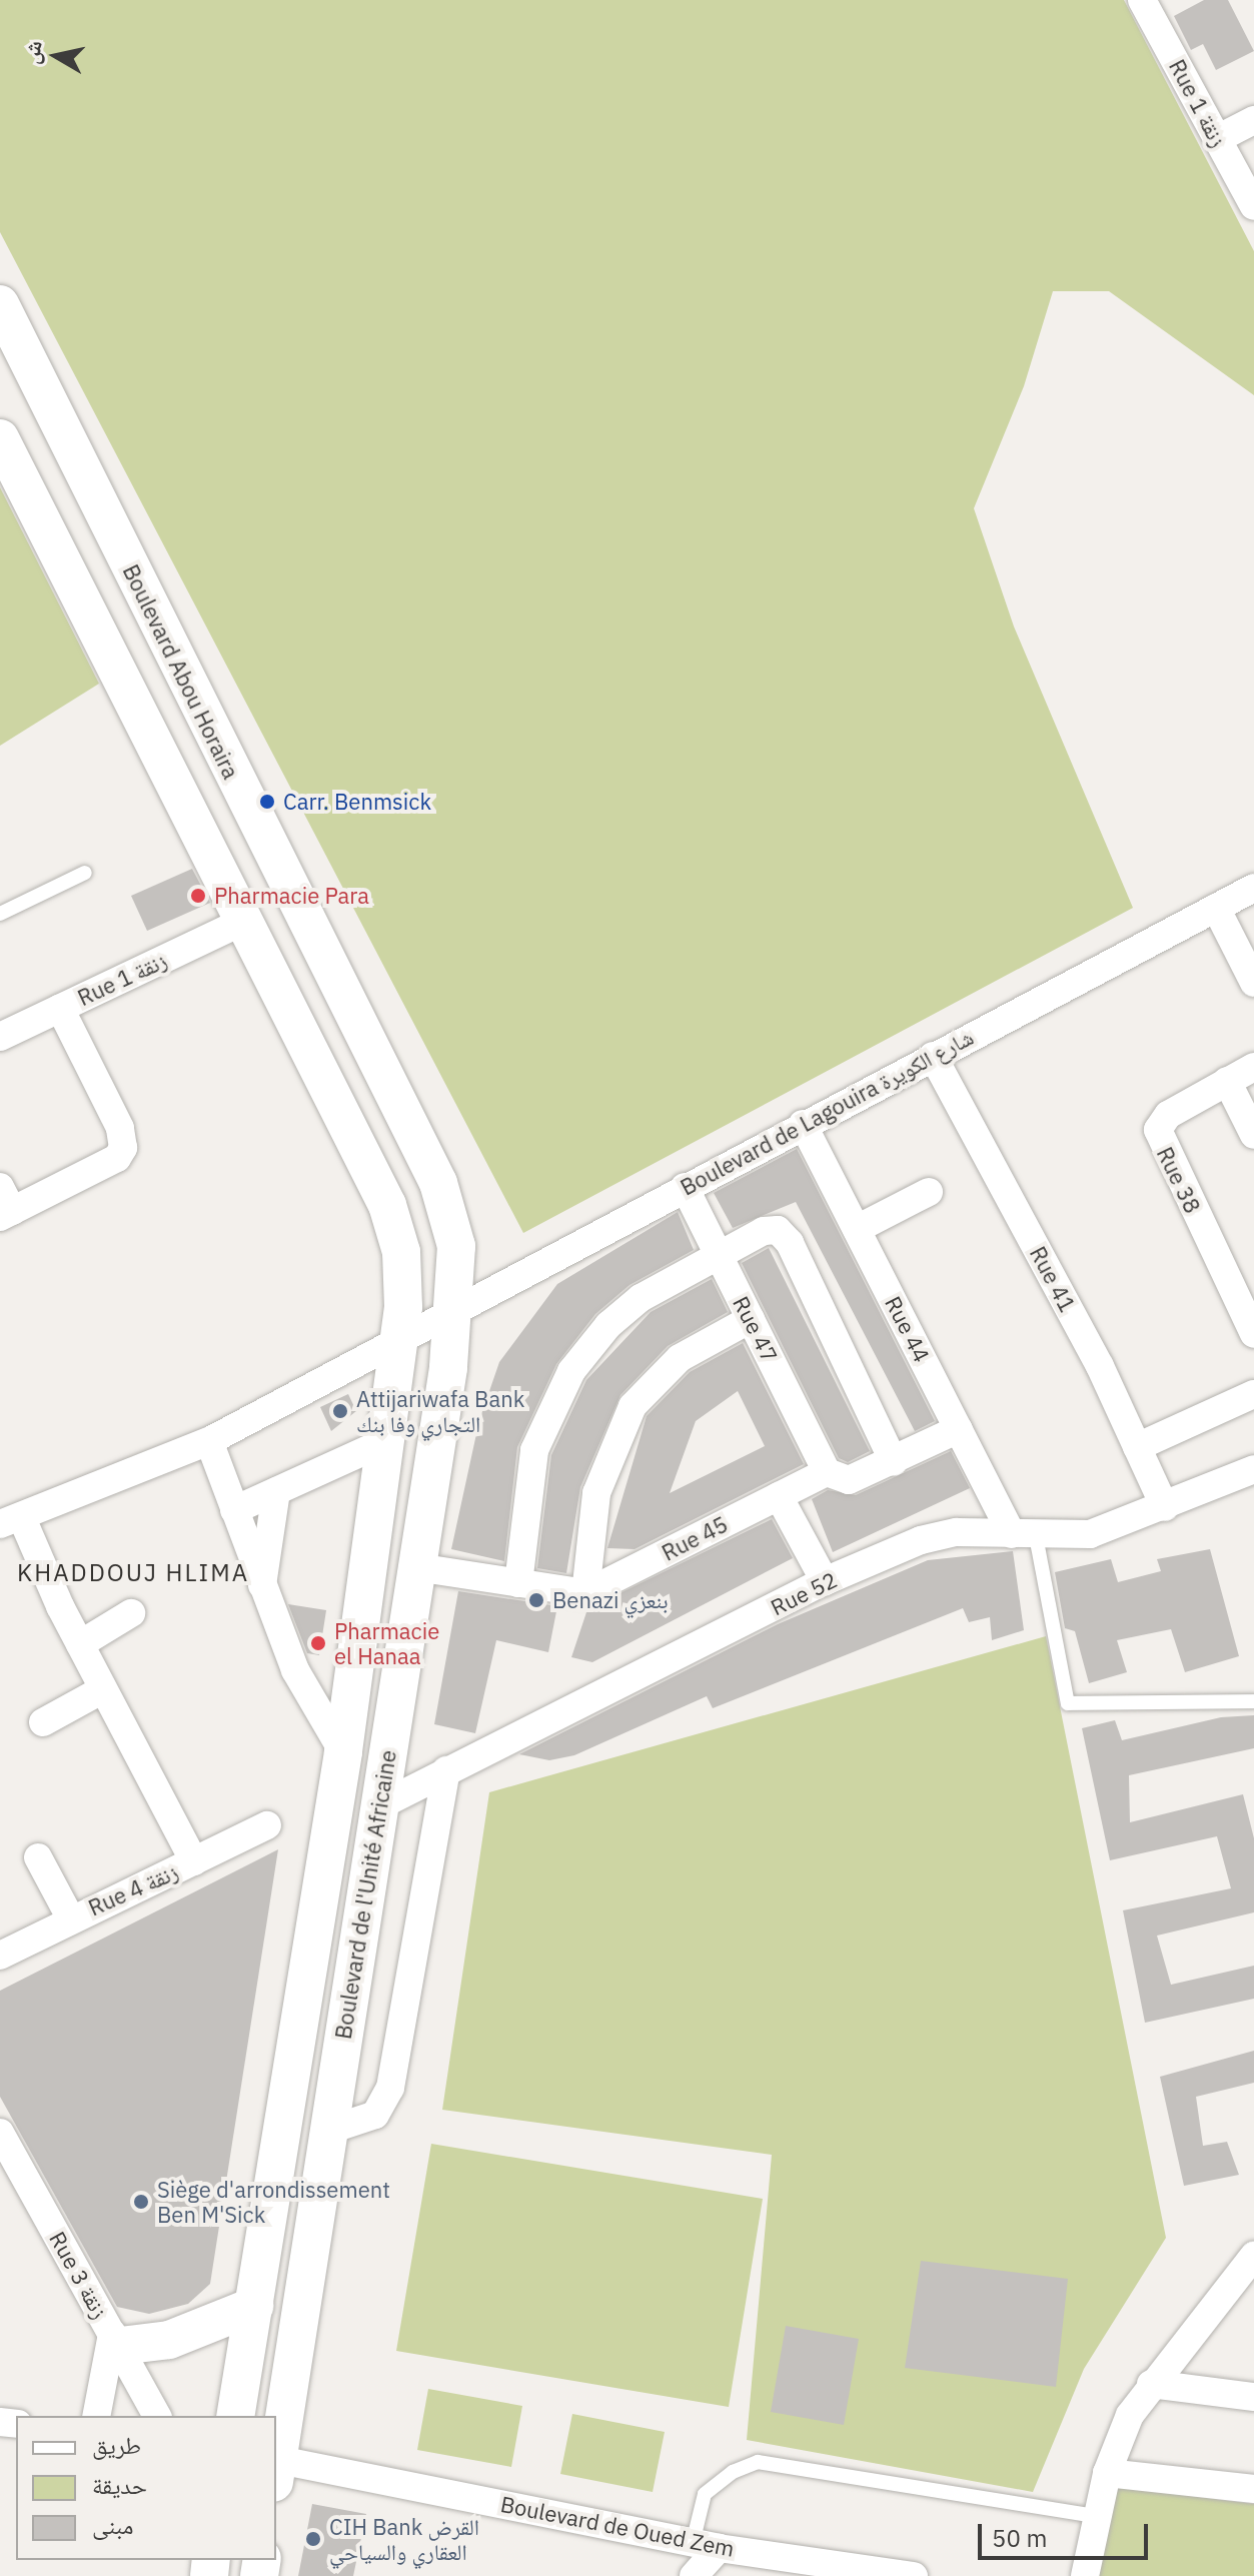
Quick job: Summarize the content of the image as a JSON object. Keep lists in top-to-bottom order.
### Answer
{
  "streets": {
    "main road": ["Boulevard Abou Horaira", "Boulevard de l'Unité Africaine"],
    "street": [
      "Rue 1 زنقة",
      "Boulevard de Lagouira شارع الكويرة",
      "Rue 38",
      "Rue 41",
      "Rue 47",
      "Rue 44",
      "Rue 45",
      "Rue 52",
      "Rue 4 زنقة",
      "Rue 3 زنقة",
      "Boulevard de Oued Zem"
    ]
  },
  "crossings": [
    ["Boulevard Abou Horaira", "Boulevard de Lagouira شارع الكويرة"],
    ["Boulevard Abou Horaira", "Boulevard de l'Unité Africaine"],
    ["Boulevard de Lagouira شارع الكويرة", "Rue 41"],
    ["Boulevard de Lagouira شارع الكويرة", "Rue 47"],
    ["Boulevard de Lagouira شارع الكويرة", "Rue 44"],
    ["Boulevard de Lagouira شارع الكويرة", "Boulevard de l'Unité Africaine"],
    ["Rue 41", "Rue 52"],
    ["Rue 47", "Rue 45"],
    ["Rue 44", "Rue 45"],
    ["Rue 44", "Rue 52"],
    ["Rue 52", "Boulevard de l'Unité Africaine"]
  ],
  "districts": ["KHADDOUJ HLIMA"],
  "places": [
    "Carr. Benmsick",
    "Pharmacie Para",
    "Attijariwafa Bank التجاري وفا بنك",
    "Benazi بنعزي",
    "Pharmacie el Hanaa",
    "Siège d'arrondissement Ben M'Sick",
    "CIH Bank القرض العقاري والسياحي"
  ],
  "legend": ["طريق", "حديقة", "مبنى"],
  "scale_bar": "50 m",
  "north": "left"
}
